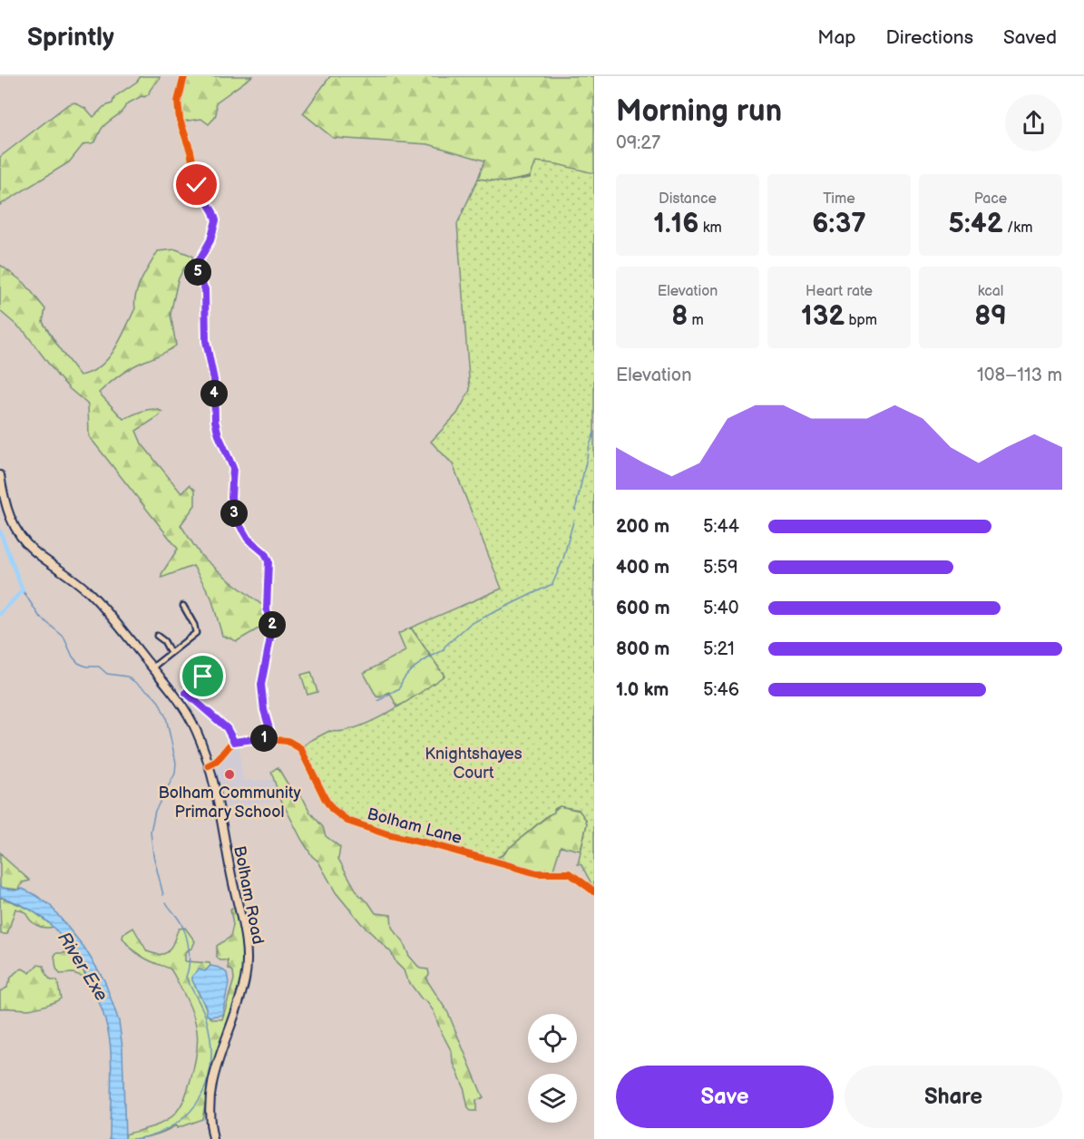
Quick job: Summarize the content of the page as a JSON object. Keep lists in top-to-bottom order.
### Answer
{
  "streets": {
    "main road": ["Bolham Road"],
    "street": ["Bolham Lane"]
  },
  "water": ["River Exe"],
  "parks": ["Knightshayes Court"],
  "places": ["Bolham Community Primary School"],
  "page": {
    "header": "Sprintly",
    "nav": ["Map", "Directions", "Saved"],
    "heading": ["Morning run", "09:27"],
    "stats": [
      ["Distance", "1.16 km"],
      ["Time", "6:37"],
      ["Pace", "5:42 /km"],
      ["Elevation", "8 m"],
      ["Heart rate", "132 bpm"],
      ["kcal", "89"]
    ],
    "pins": [
      "5",
      "4",
      "3",
      "2",
      "1"
    ],
    "chart": ["Elevation", "108–113 m"],
    "list": [
      {
        "name": "200 m",
        "note": "5:44"
      },
      {
        "name": "400 m",
        "note": "5:59"
      },
      {
        "name": "600 m",
        "note": "5:40"
      },
      {
        "name": "800 m",
        "note": "5:21"
      },
      {
        "name": "1.0 km",
        "note": "5:46"
      }
    ],
    "buttons": ["Save", "Share"]
  }
}
